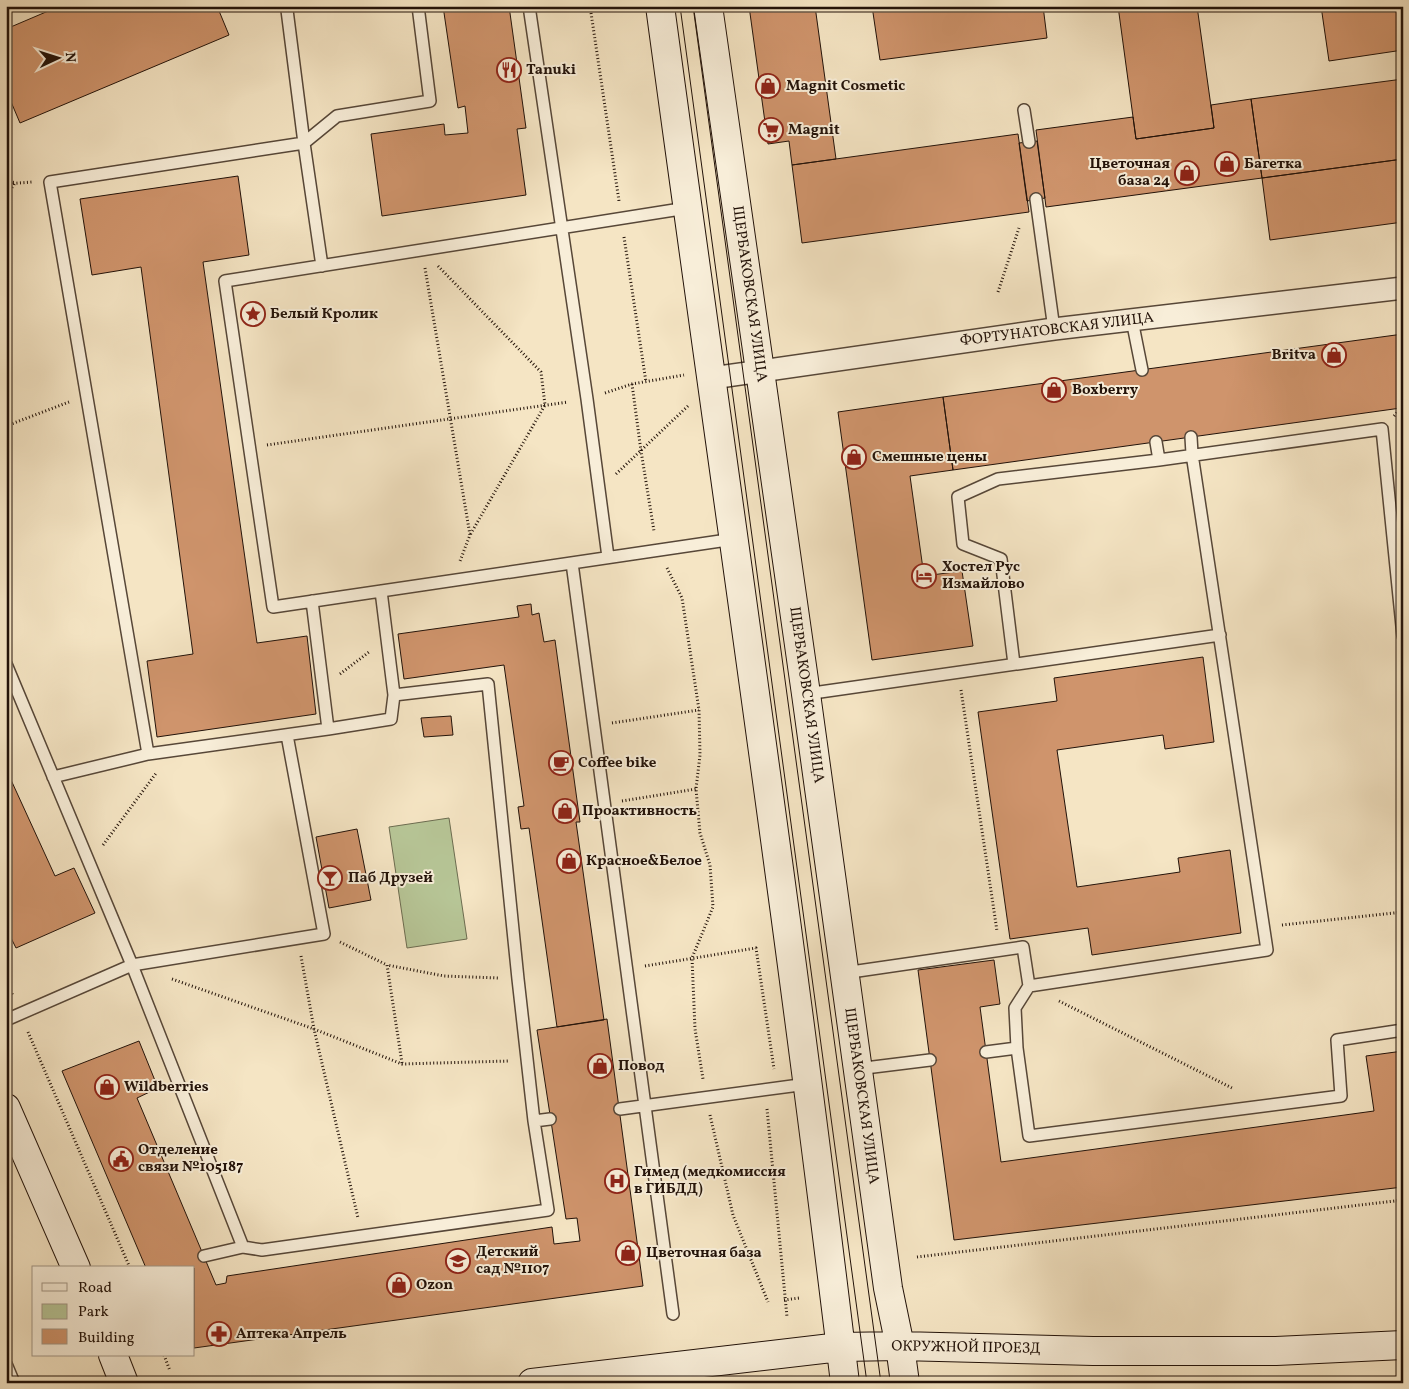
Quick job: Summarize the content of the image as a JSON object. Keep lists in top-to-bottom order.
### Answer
{
  "streets": {
    "main road": ["ЩЕРБАКОВСКАЯ УЛИЦА", "ОКРУЖНОЙ ПРОЕЗД"],
    "street": ["ФОРТУНАТОВСКАЯ УЛИЦА"]
  },
  "crossings": [
    ["ЩЕРБАКОВСКАЯ УЛИЦА", "ФОРТУНАТОВСКАЯ УЛИЦА"],
    ["ЩЕРБАКОВСКАЯ УЛИЦА", "ОКРУЖНОЙ ПРОЕЗД"]
  ],
  "places": {
    "restaurant": ["Tanuki"],
    "shop": [
      "Magnit Cosmetic",
      "Багетка",
      "Цветочная база 24",
      "Britva",
      "Boxberry",
      "Смешные цены",
      "Проактивность",
      "Красное&Белое",
      "Повод",
      "Wildberries",
      "Цветочная база",
      "Ozon"
    ],
    "supermarket": ["Magnit"],
    "place": ["Белый Кролик"],
    "hotel": ["Хостел Рус Измайлово"],
    "cafe": ["Coffee bike"],
    "bar": ["Паб Друзей"],
    "public building": ["Отделение связи №105187"],
    "hospital": ["Гимед (медкомиссия в ГИБДД)"],
    "school or university": ["Детский сад №1107"],
    "pharmacy": ["Аптека Апрель"]
  },
  "legend": ["Road", "Park", "Building"],
  "north": "right"
}
